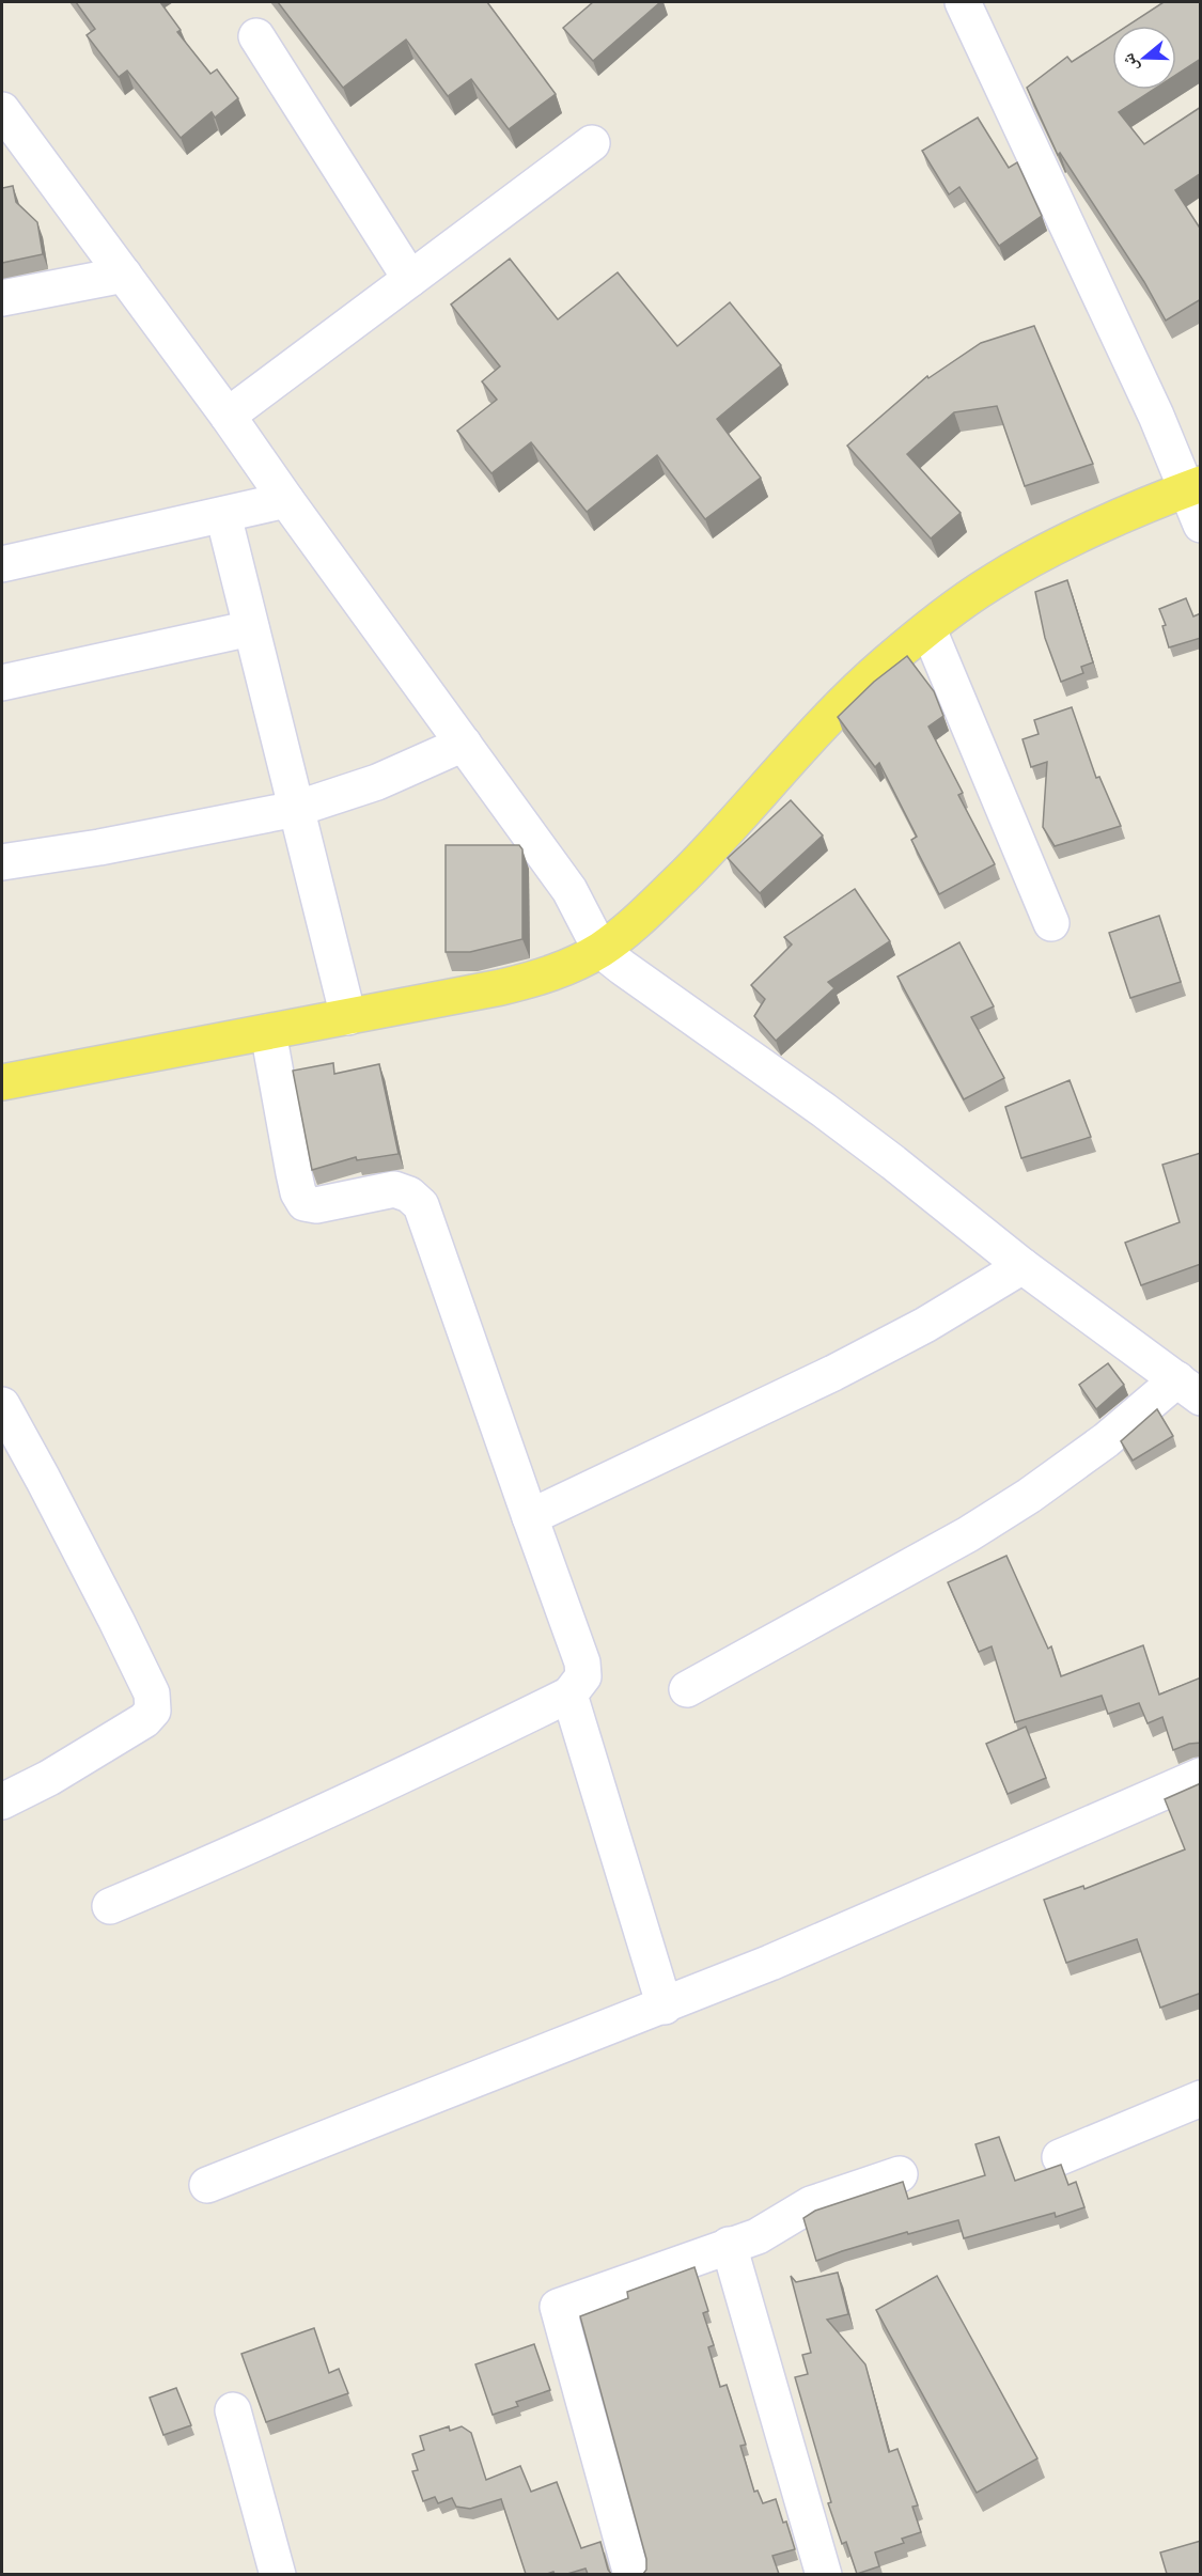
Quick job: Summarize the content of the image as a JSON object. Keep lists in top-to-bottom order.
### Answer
{
  "north": "left"
}
